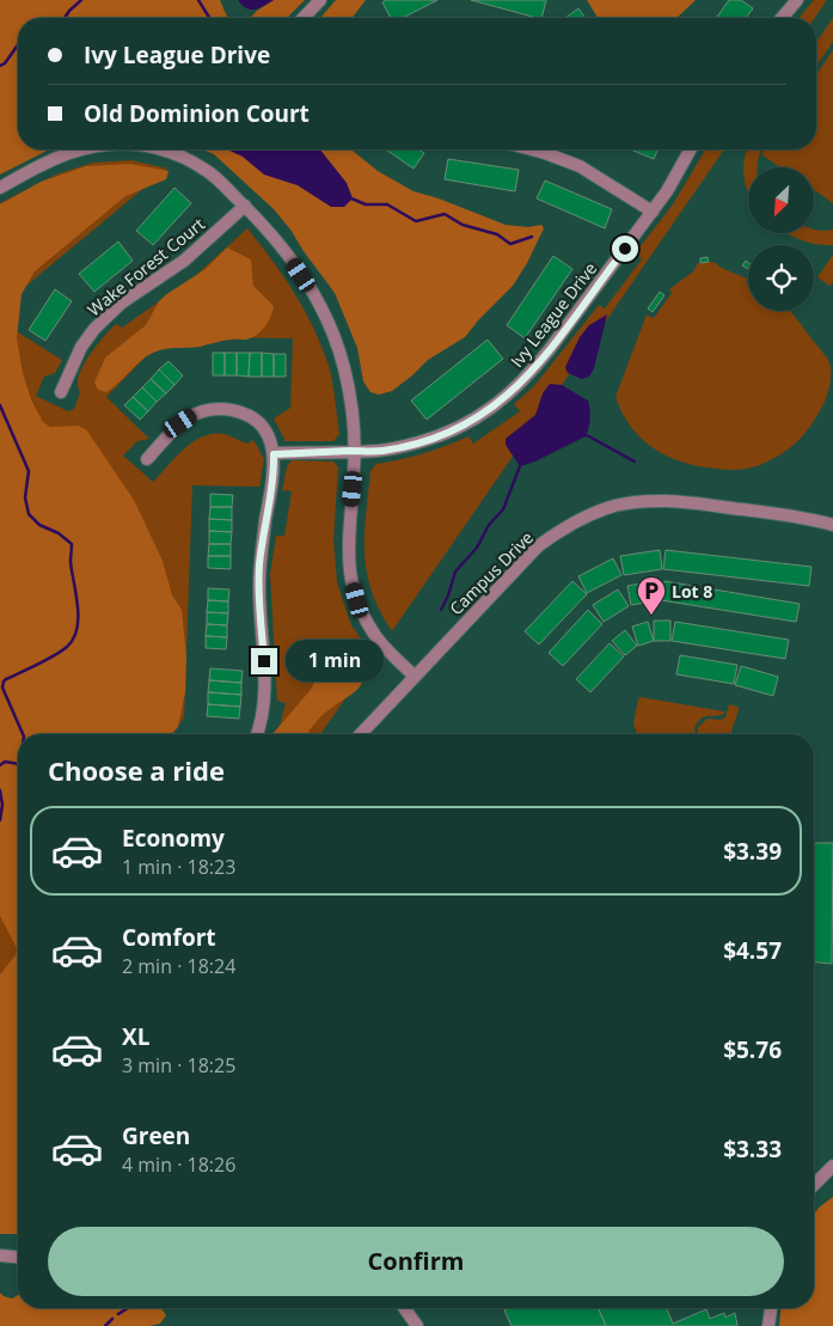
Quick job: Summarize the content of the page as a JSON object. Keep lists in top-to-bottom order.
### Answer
{
  "streets": {
    "street": ["Wake Forest Court", "Ivy League Drive", "Campus Drive"]
  },
  "places": {
    "parking": ["Lot 8"]
  },
  "north": "bottom left",
  "page": {
    "banner": ["Ivy League Drive", "Old Dominion Court"],
    "bubble": "1 min",
    "heading": "Choose a ride",
    "list": [
      {
        "name": "Economy",
        "note": "1 min · 18:23",
        "value": "$3.39"
      },
      {
        "name": "Comfort",
        "note": "2 min · 18:24",
        "value": "$4.57"
      },
      {
        "name": "XL",
        "note": "3 min · 18:25",
        "value": "$5.76"
      },
      {
        "name": "Green",
        "note": "4 min · 18:26",
        "value": "$3.33"
      }
    ],
    "buttons": "Confirm"
  }
}
